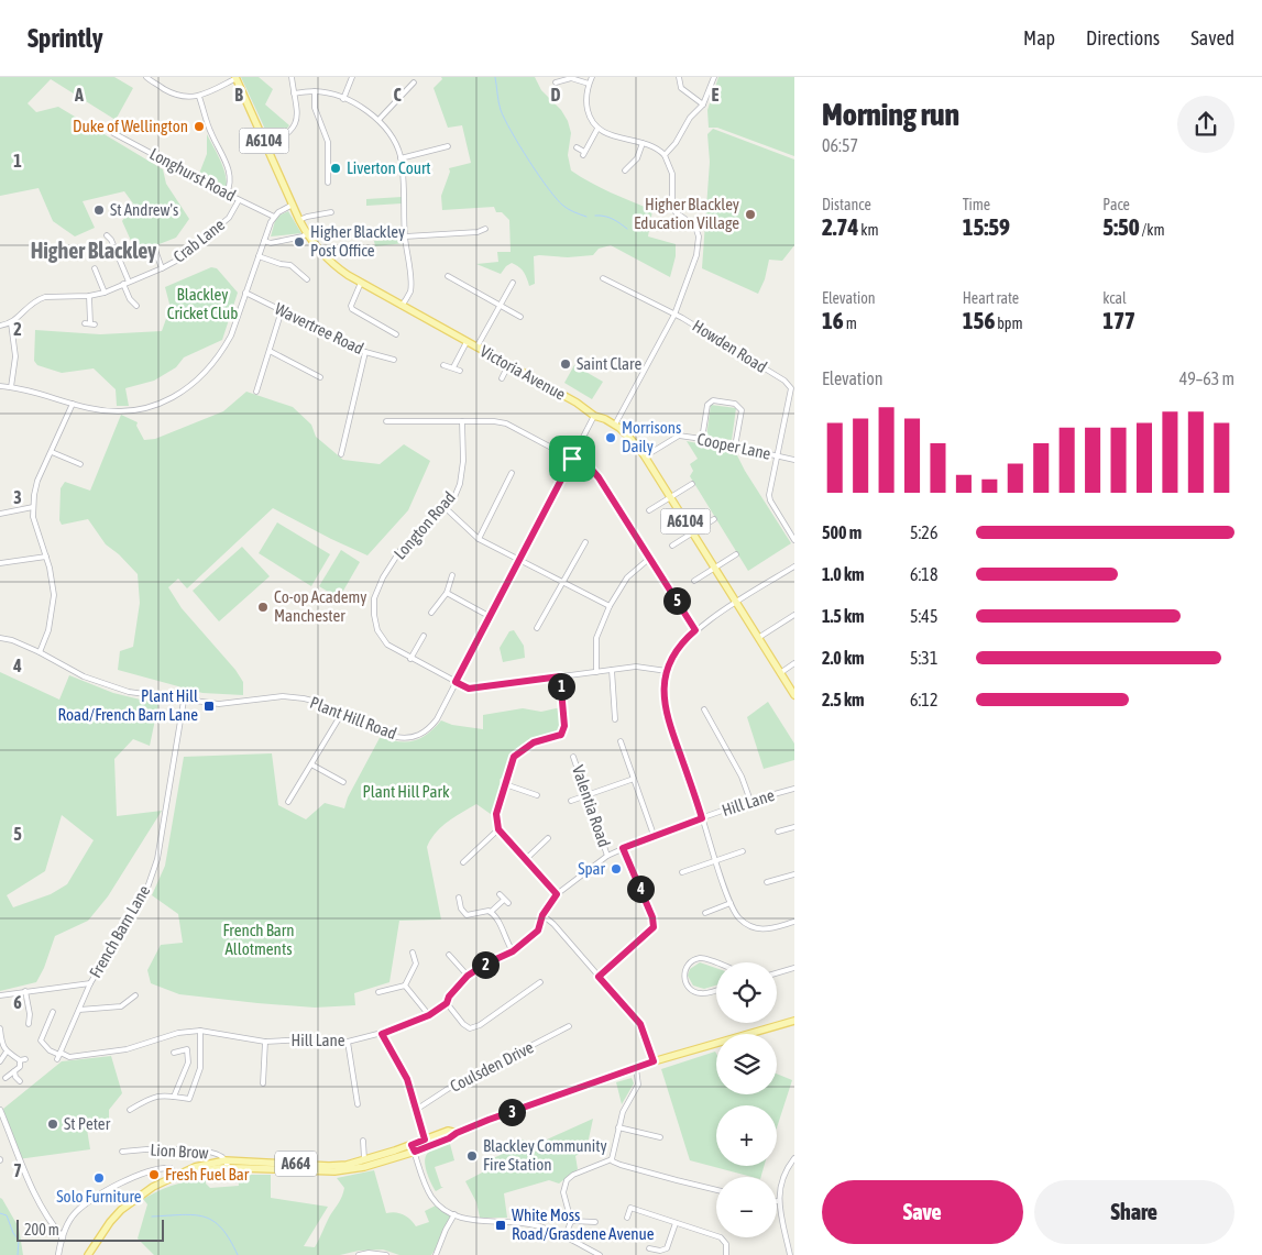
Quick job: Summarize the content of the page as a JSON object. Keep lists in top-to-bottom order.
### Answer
{
  "streets": {
    "main road": ["A6104", "Victoria Avenue", "A664"],
    "street": [
      "Longhurst Road",
      "Crab Lane",
      "Wavertree Road",
      "Howden Road",
      "Cooper Lane",
      "Longton Road",
      "Plant Hill Road",
      "Hill Lane",
      "Valentia Road",
      "French Barn Lane",
      "Coulsden Drive",
      "Lion Brow"
    ]
  },
  "crossings": [
    ["Longhurst Road", "Crab Lane"],
    ["Howden Road", "Cooper Lane"],
    ["Victoria Avenue", "Cooper Lane"],
    ["Victoria Avenue", "Plant Hill Road"],
    ["Longton Road", "Plant Hill Road"],
    ["Plant Hill Road", "French Barn Lane"],
    ["Hill Lane", "Valentia Road"],
    ["Hill Lane", "French Barn Lane"],
    ["Lion Brow", "A664"]
  ],
  "districts": ["Higher Blackley"],
  "parks": ["Blackley Cricket Club", "Plant Hill Park", "French Barn Allotments"],
  "places": {
    "other": [
      "Duke of Wellington",
      "Liverton Court",
      "St Andrew's",
      "Higher Blackley Education Village",
      "Higher Blackley Post Office",
      "Saint Clare",
      "Morrisons Daily",
      "Co-op Academy Manchester",
      "Spar",
      "St Peter",
      "Blackley Community Fire Station",
      "Fresh Fuel Bar",
      "Solo Furniture"
    ],
    "transit": ["Plant Hill Road/French Barn Lane", "White Moss Road/Grasdene Avenue"]
  },
  "scale_bar": "200 m",
  "page": {
    "header": "Sprintly",
    "nav": ["Map", "Directions", "Saved"],
    "heading": ["Morning run", "06:57"],
    "stats": [
      ["Distance", "2.74 km"],
      ["Time", "15:59"],
      ["Pace", "5:50 /km"],
      ["Elevation", "16 m"],
      ["Heart rate", "156 bpm"],
      ["kcal", "177"]
    ],
    "chart": ["Elevation", "49–63 m"],
    "list": [
      {
        "name": "500 m",
        "note": "5:26"
      },
      {
        "name": "1.0 km",
        "note": "6:18"
      },
      {
        "name": "1.5 km",
        "note": "5:45"
      },
      {
        "name": "2.0 km",
        "note": "5:31"
      },
      {
        "name": "2.5 km",
        "note": "6:12"
      }
    ],
    "pins": [
      "5",
      "1",
      "4",
      "2",
      "3"
    ],
    "map_buttons": ["+", "−"],
    "buttons": ["Save", "Share"],
    "scale": "200 m"
  },
  "grid": {
    "columns": [
      "A",
      "B",
      "C",
      "D",
      "E"
    ],
    "rows": [
      "1",
      "2",
      "3",
      "4",
      "5",
      "6",
      "7"
    ]
  }
}
